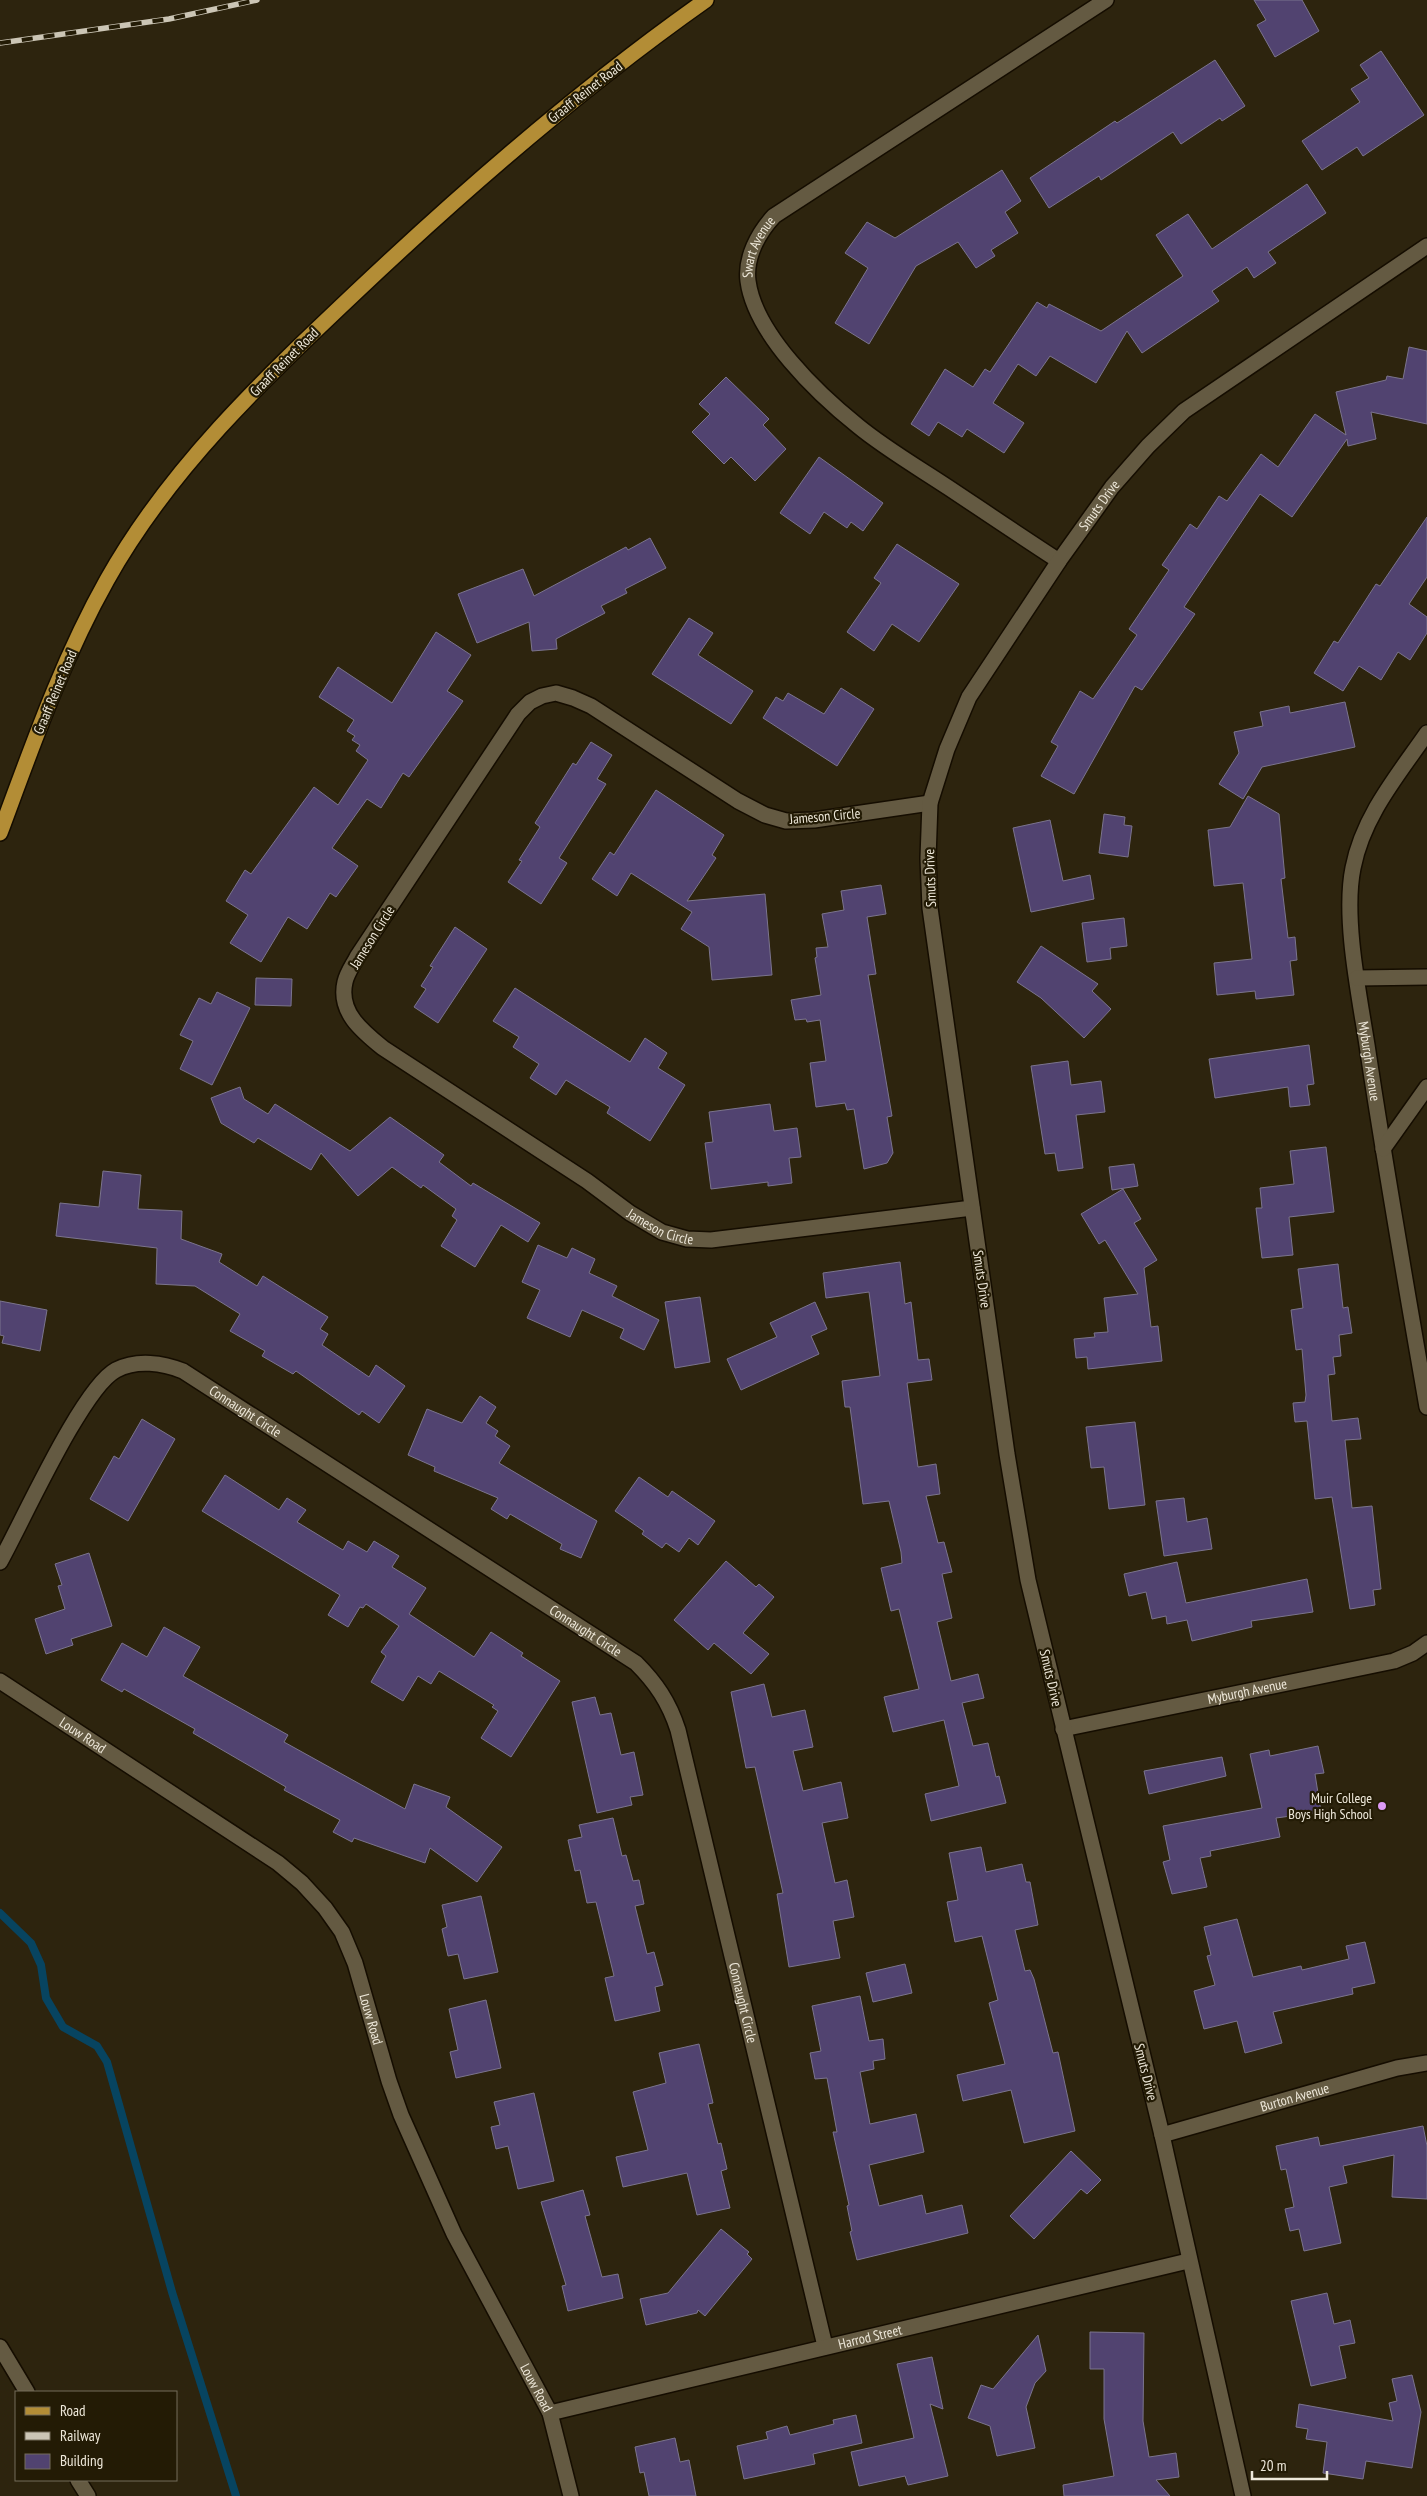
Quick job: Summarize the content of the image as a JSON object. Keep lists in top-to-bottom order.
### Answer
{
  "streets": {
    "main road": ["Graaff Reinet Road"],
    "street": [
      "Swart Avenue",
      "Smuts Drive",
      "Jameson Circle",
      "Myburgh Avenue",
      "Connaught Circle",
      "Louw Road",
      "Burton Avenue",
      "Harrod Street"
    ]
  },
  "crossings": [
    ["Swart Avenue", "Smuts Drive"],
    ["Smuts Drive", "Jameson Circle"],
    ["Smuts Drive", "Myburgh Avenue"],
    ["Smuts Drive", "Burton Avenue"],
    ["Smuts Drive", "Harrod Street"],
    ["Connaught Circle", "Harrod Street"],
    ["Louw Road", "Harrod Street"]
  ],
  "places": ["Muir College Boys High School"],
  "legend": ["Road", "Railway", "Building"],
  "scale_bar": "20 m"
}
